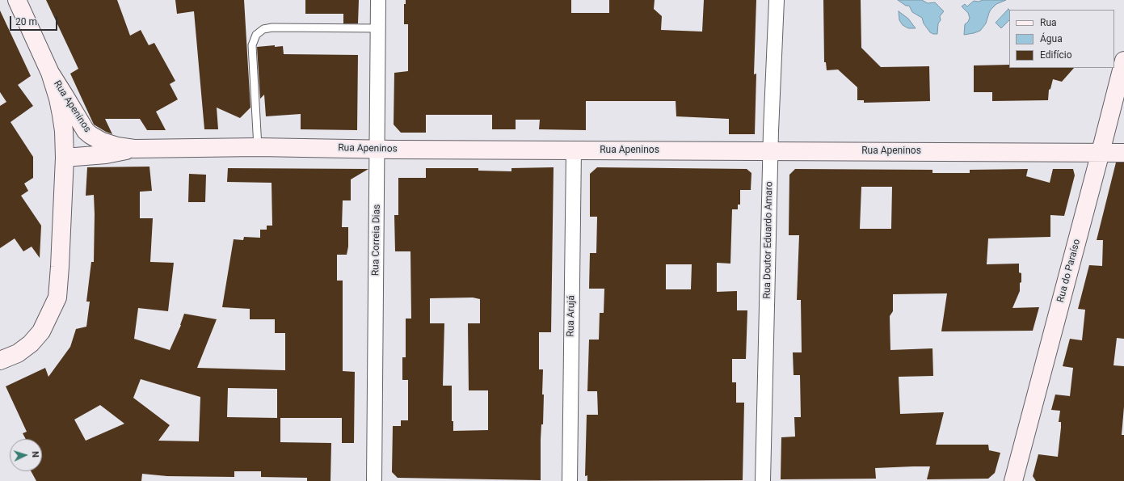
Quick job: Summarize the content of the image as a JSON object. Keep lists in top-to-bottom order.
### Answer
{
  "streets": {
    "street": [
      "Rua Apeninos",
      "Rua Correia Dias",
      "Rua Doutor Eduardo Amaro",
      "Rua do Paraíso",
      "Rua Arujá"
    ]
  },
  "crossings": [
    ["Rua Apeninos", "Rua Correia Dias"],
    ["Rua Apeninos", "Rua Doutor Eduardo Amaro"],
    ["Rua Apeninos", "Rua do Paraíso"],
    ["Rua Apeninos", "Rua Arujá"]
  ],
  "legend": ["Rua", "Água", "Edifício"],
  "scale_bar": "20 m",
  "north": "right"
}
